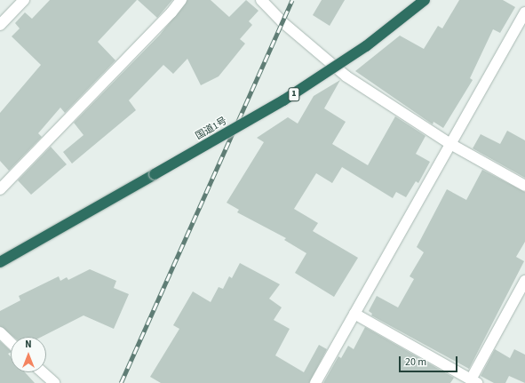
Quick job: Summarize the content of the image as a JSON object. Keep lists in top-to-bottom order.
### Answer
{
  "streets": {
    "highway": ["1", "国道1号"]
  },
  "scale_bar": "20 m",
  "north": "top"
}
